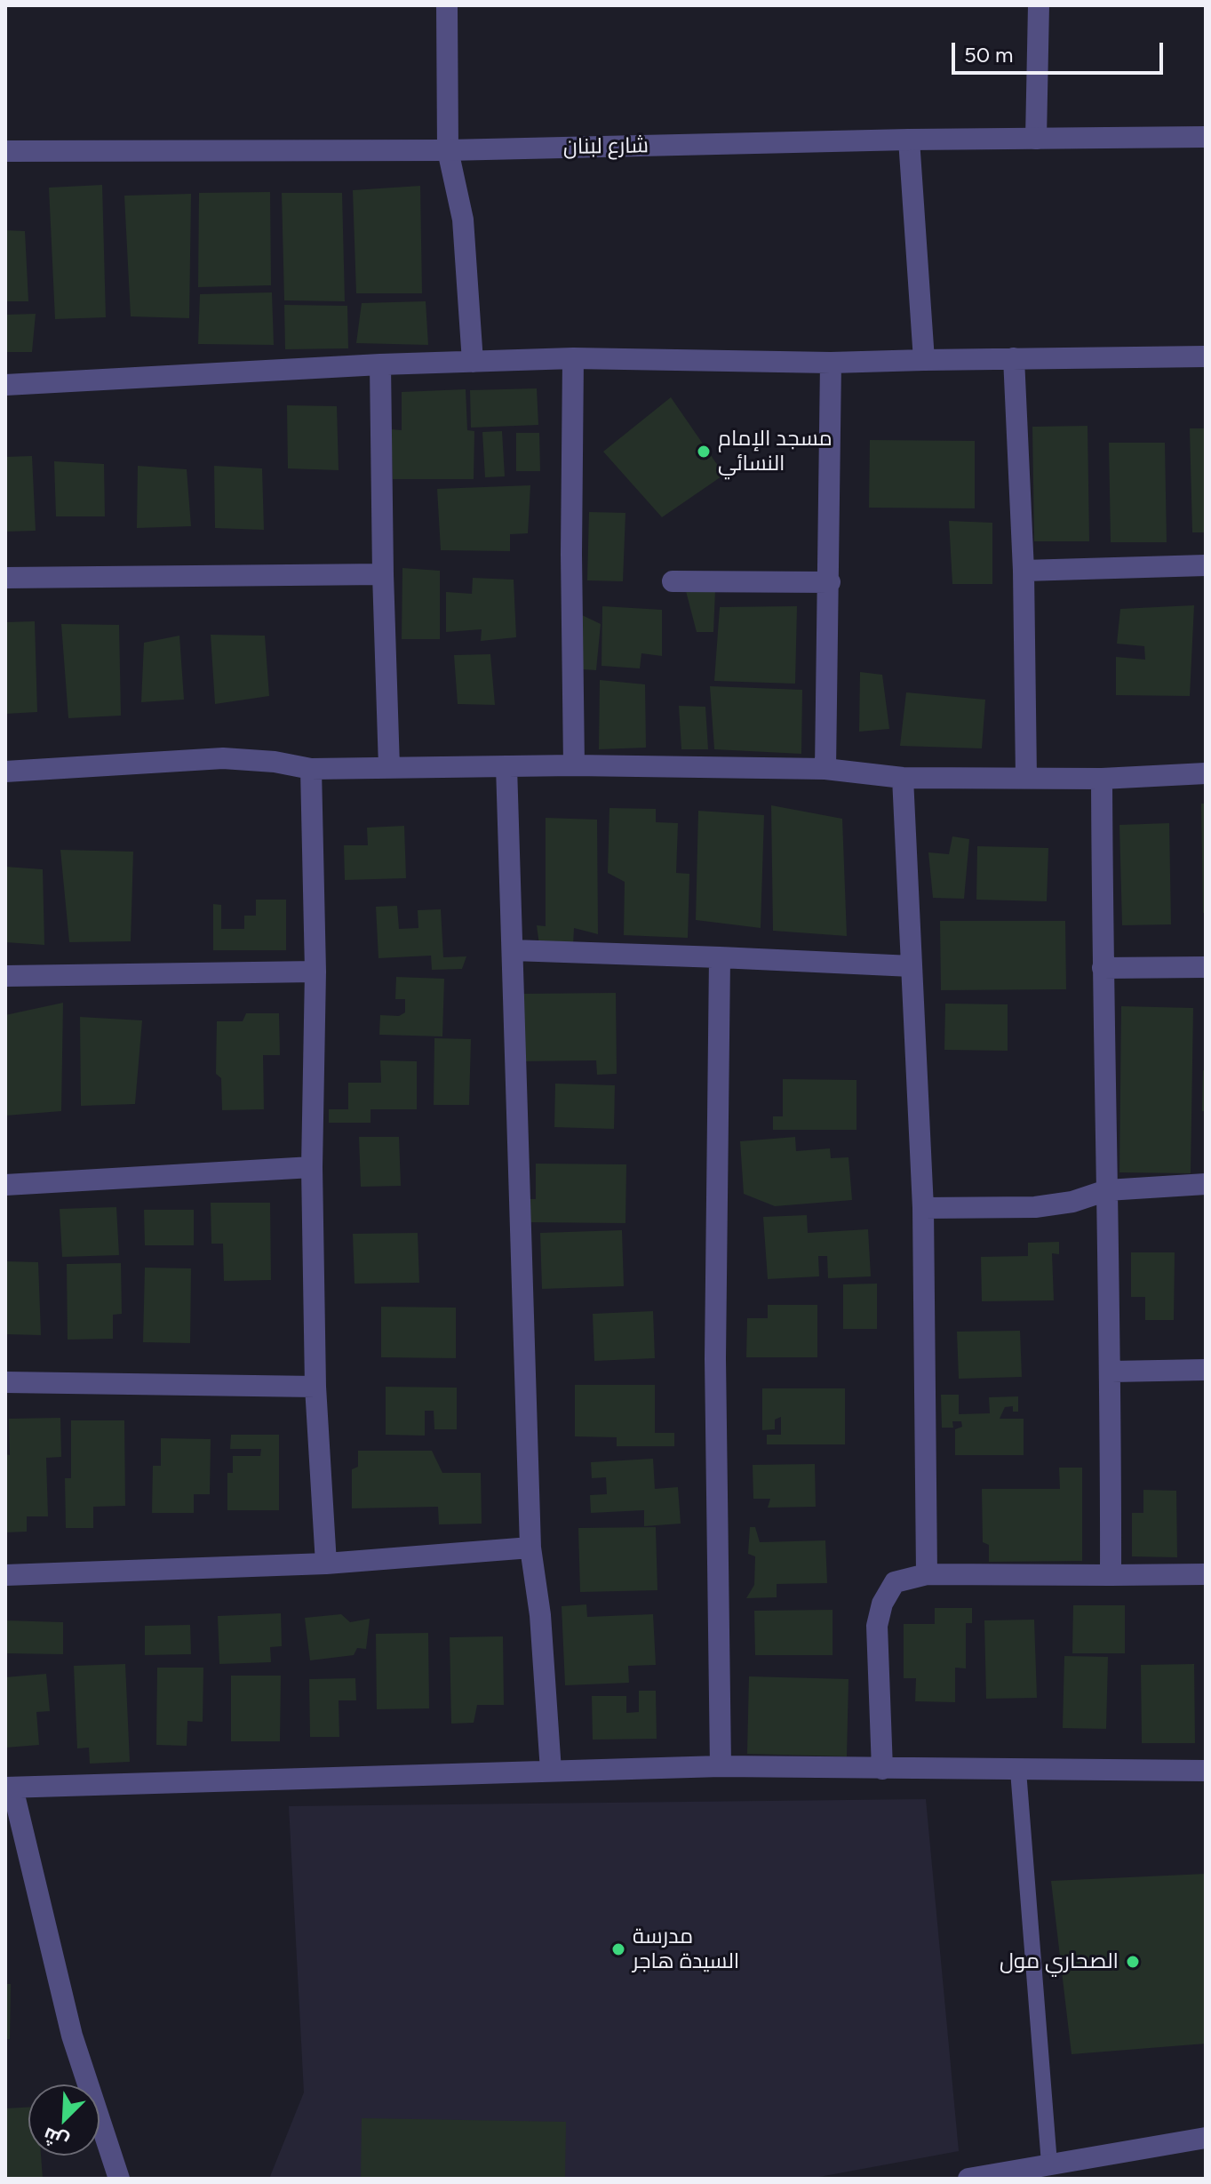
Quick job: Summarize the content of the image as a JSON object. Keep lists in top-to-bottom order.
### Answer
{
  "streets": {
    "street": ["شارع لبنان"]
  },
  "places": ["مسجد الإمام النسائي", "مدرسة السيدة هاجر", "الصحاري مول"],
  "scale_bar": "50 m",
  "north": "bottom left"
}
